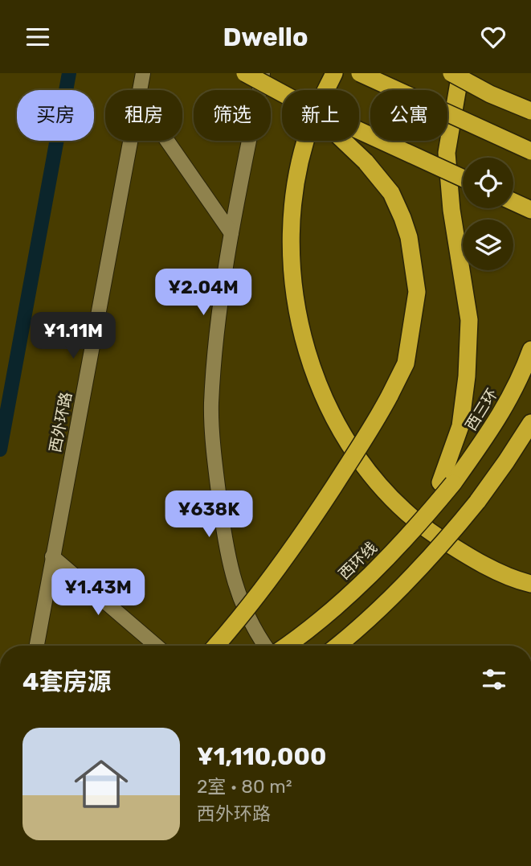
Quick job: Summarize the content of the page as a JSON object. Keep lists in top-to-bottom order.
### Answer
{
  "streets": {
    "highway": ["西三环", "西环线"],
    "main road": ["西外环路"]
  },
  "crossings": [
    ["西三环", "西环线"]
  ],
  "page": {
    "header": "Dwello",
    "chip": [
      "买房",
      "租房",
      "筛选",
      "新上",
      "公寓"
    ],
    "price": [
      "¥2.04M",
      "¥1.11M",
      "¥638K",
      "¥1.43M"
    ],
    "heading": "4套房源",
    "list": [
      {
        "name": "¥1,110,000",
        "note": "2室 · 80 m² · 西外环路"
      }
    ]
  }
}
